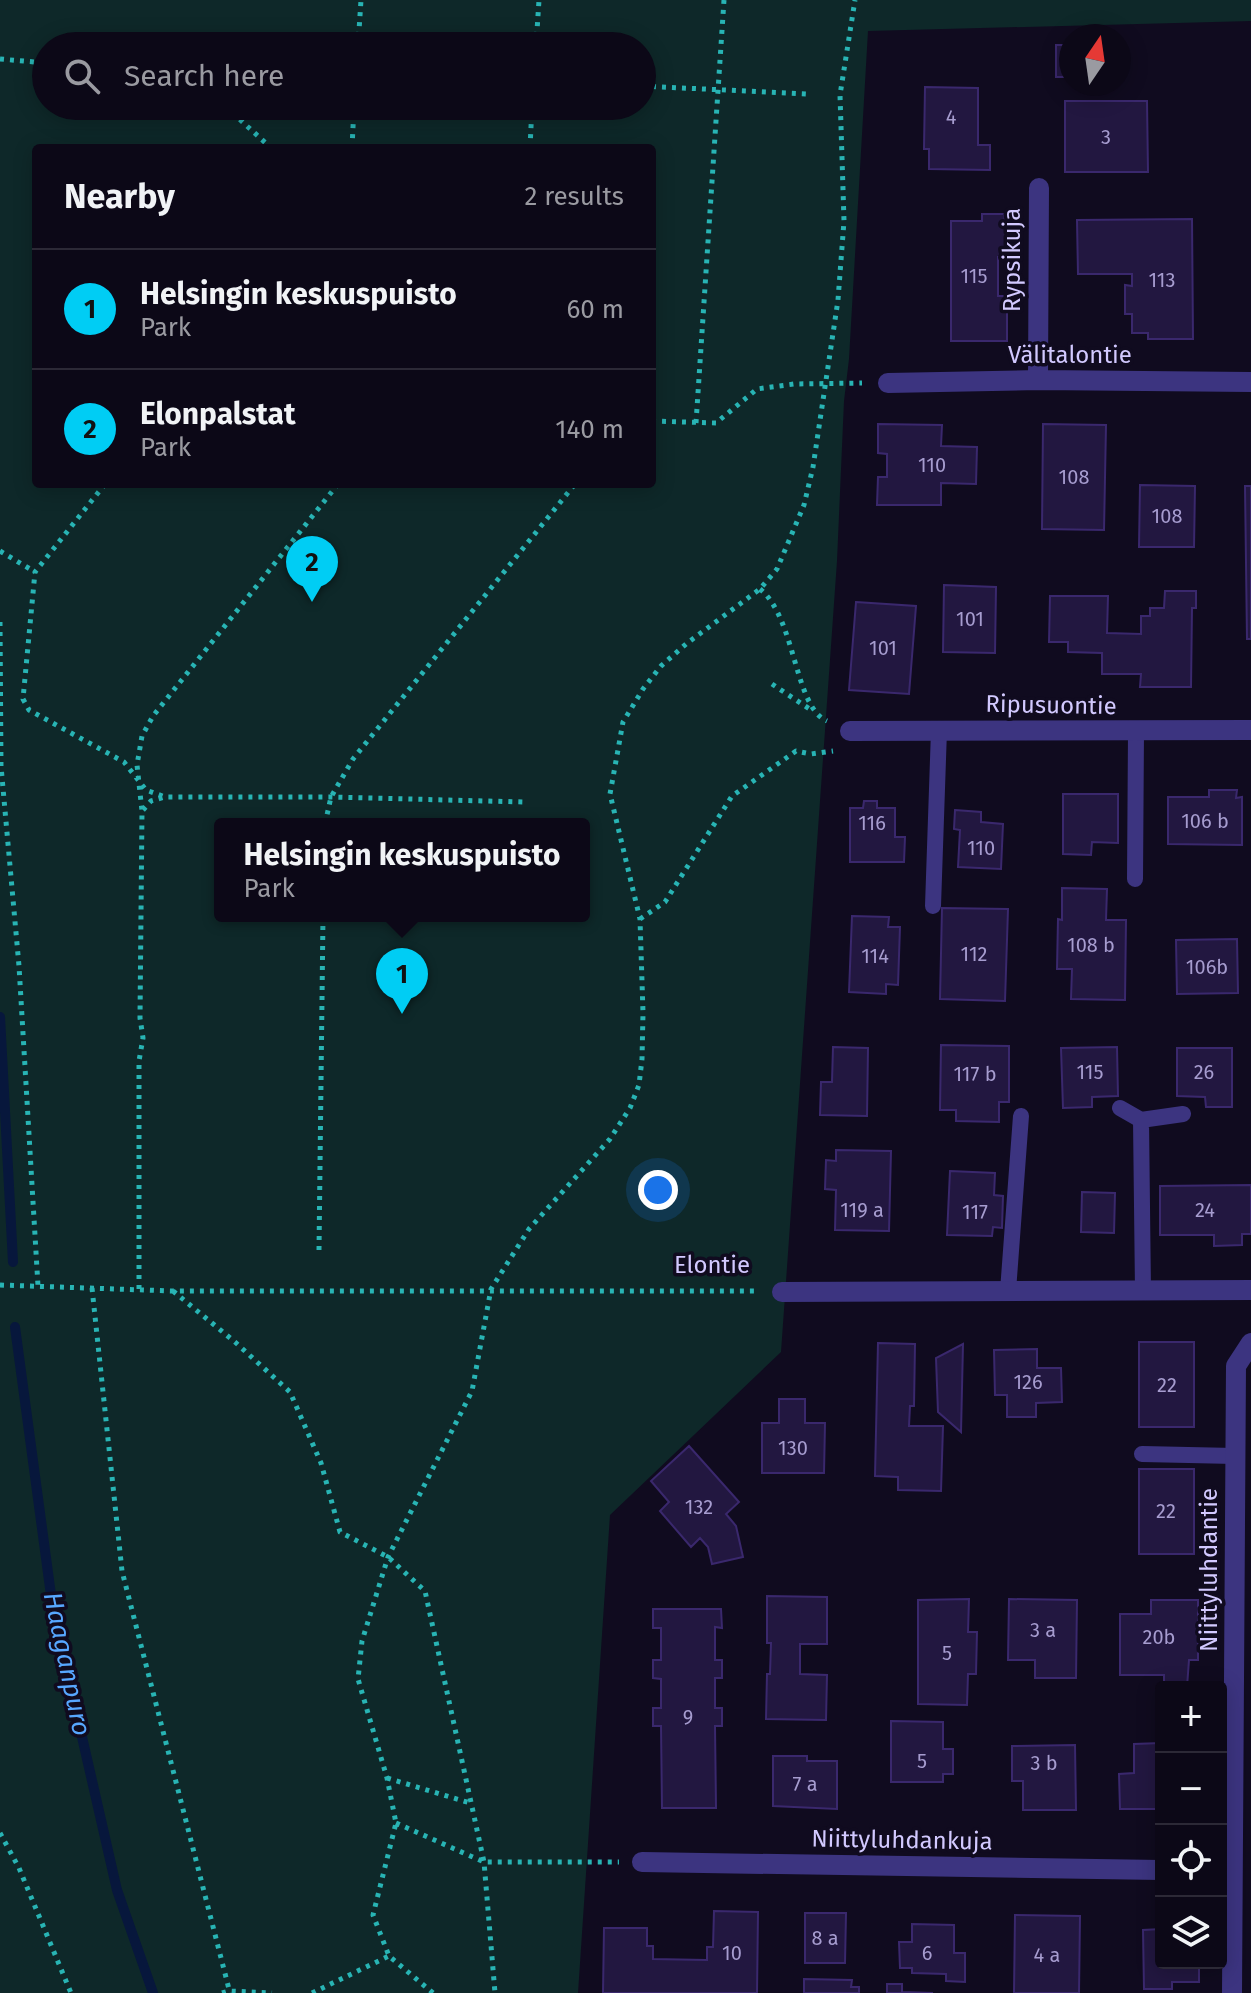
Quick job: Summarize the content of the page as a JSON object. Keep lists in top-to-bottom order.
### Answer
{
  "streets": {
    "street": [
      "Rypsikuja",
      "Välitalontie",
      "Ripusuontie",
      "Elontie",
      "Niittyluhdantie",
      "Niittyluhdankuja"
    ]
  },
  "crossings": [
    ["Rypsikuja", "Välitalontie"]
  ],
  "water": ["Haaganpuro"],
  "house_numbers": [
    "4",
    "3",
    "115",
    "113",
    "110",
    "108",
    "108",
    "101",
    "101",
    "106 b",
    "116",
    "110",
    "108 b",
    "112",
    "114",
    "106b",
    "115",
    "26",
    "117 b",
    "119 a",
    "24",
    "117",
    "126",
    "22",
    "130",
    "132",
    "22",
    "3 a",
    "20b",
    "5",
    "9",
    "5",
    "3 b",
    "7 a",
    "8 a",
    "10",
    "6",
    "4 a"
  ],
  "north": "top",
  "page": {
    "search": "Search here",
    "heading": ["Nearby", "2 results"],
    "list": [
      {
        "mark": "1",
        "name": "Helsingin keskuspuisto",
        "note": "Park",
        "value": "60 m"
      },
      {
        "mark": "2",
        "name": "Elonpalstat",
        "note": "Park",
        "value": "140 m"
      }
    ],
    "pins": ["2", "1"],
    "popup": ["Helsingin keskuspuisto", "Park"],
    "map_buttons": ["+", "−"]
  }
}
